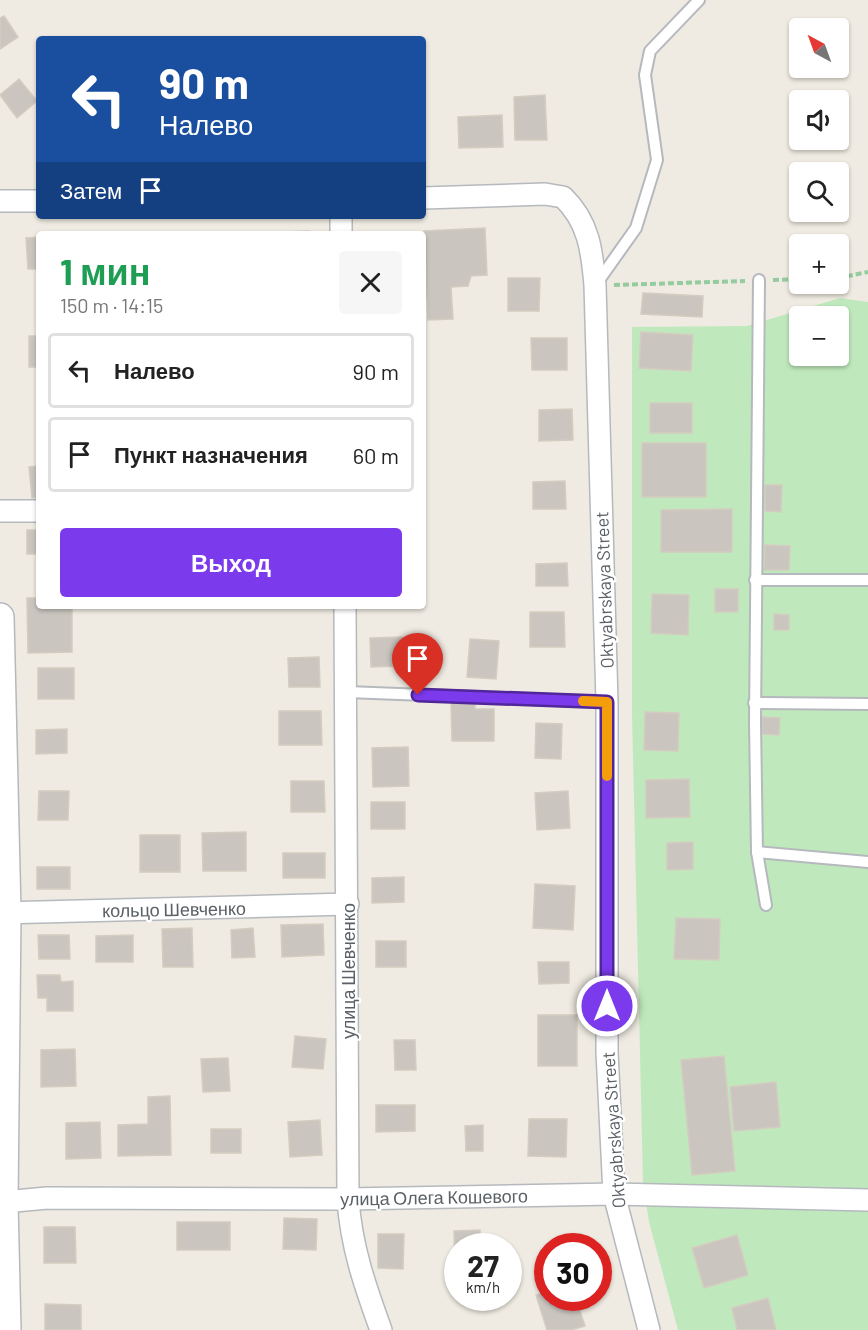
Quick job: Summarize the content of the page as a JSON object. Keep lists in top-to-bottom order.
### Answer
{
  "streets": {
    "street": [
      "Oktyabrskaya Street",
      "кольцо Шевченко",
      "улица Шевченко",
      "улица Олега Кошевого"
    ]
  },
  "crossings": [
    ["Oktyabrskaya Street", "улица Олега Кошевого"],
    ["кольцо Шевченко", "улица Шевченко"],
    ["улица Шевченко", "улица Олега Кошевого"]
  ],
  "north": "top left",
  "page": {
    "map_buttons": ["+", "−"],
    "turn": ["90 m", "Налево"],
    "then": "Затем",
    "heading": ["1 мин", "150 m · 14:15"],
    "list": [
      {
        "name": "Налево",
        "value": "90 m"
      },
      {
        "name": "Пункт назначения",
        "value": "60 m"
      }
    ],
    "buttons": "Выход",
    "speed": "27 km/h",
    "limit": "30"
  }
}
